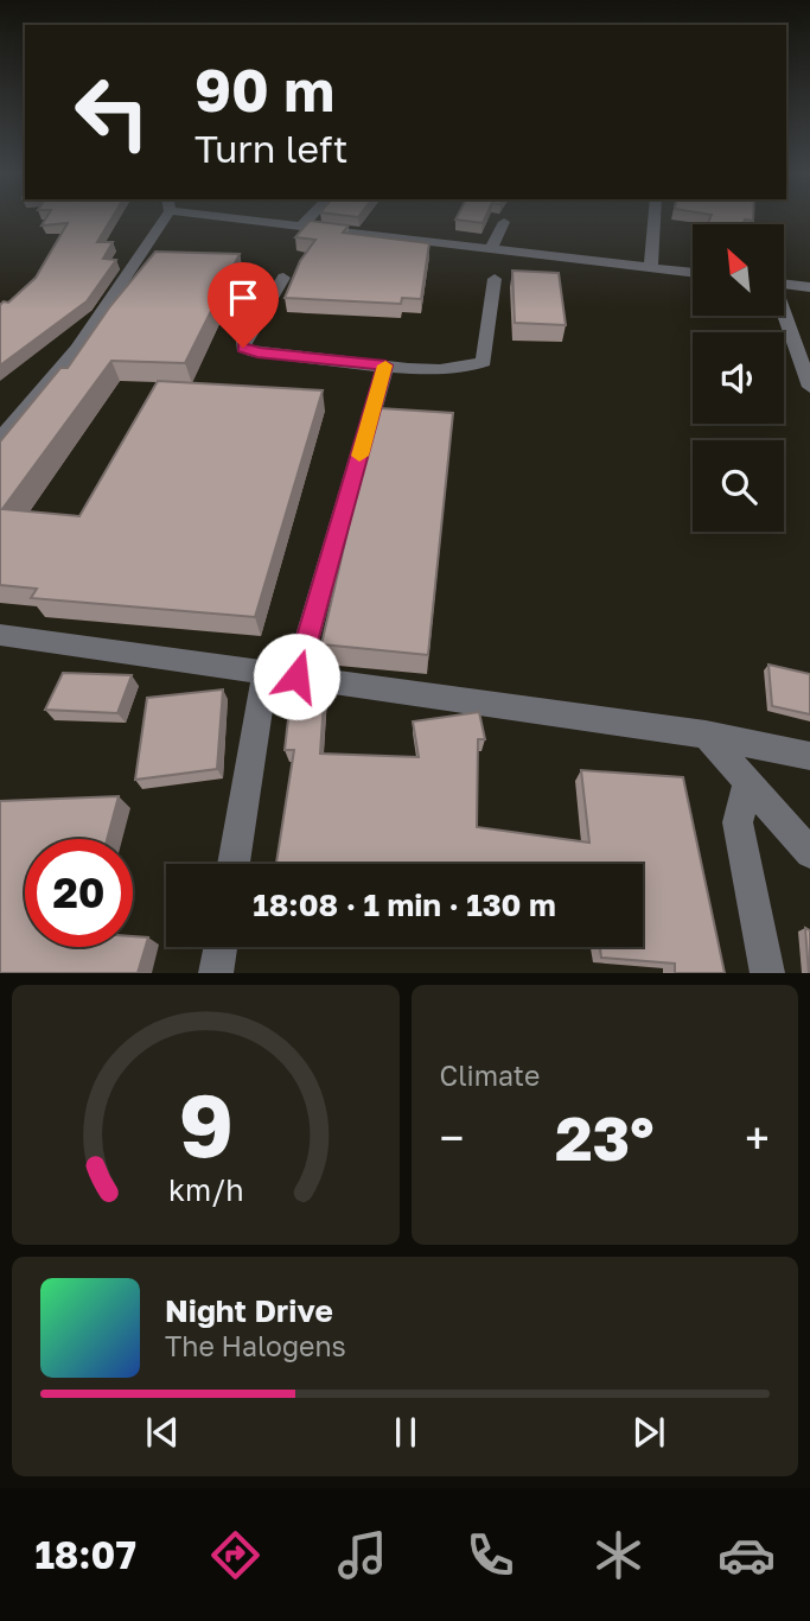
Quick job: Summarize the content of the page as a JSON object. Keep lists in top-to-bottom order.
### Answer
{
  "north": "top left",
  "page": {
    "turn": ["90 m", "Turn left"],
    "limit": "20",
    "trip": "18:08 · 1 min · 130 m",
    "tile": "Climate",
    "heat": ["−", "23°", "+"],
    "song": ["Night Drive", "The Halogens"],
    "tabs": "18:07",
    "gauge": ["9", "km/h"]
  }
}
